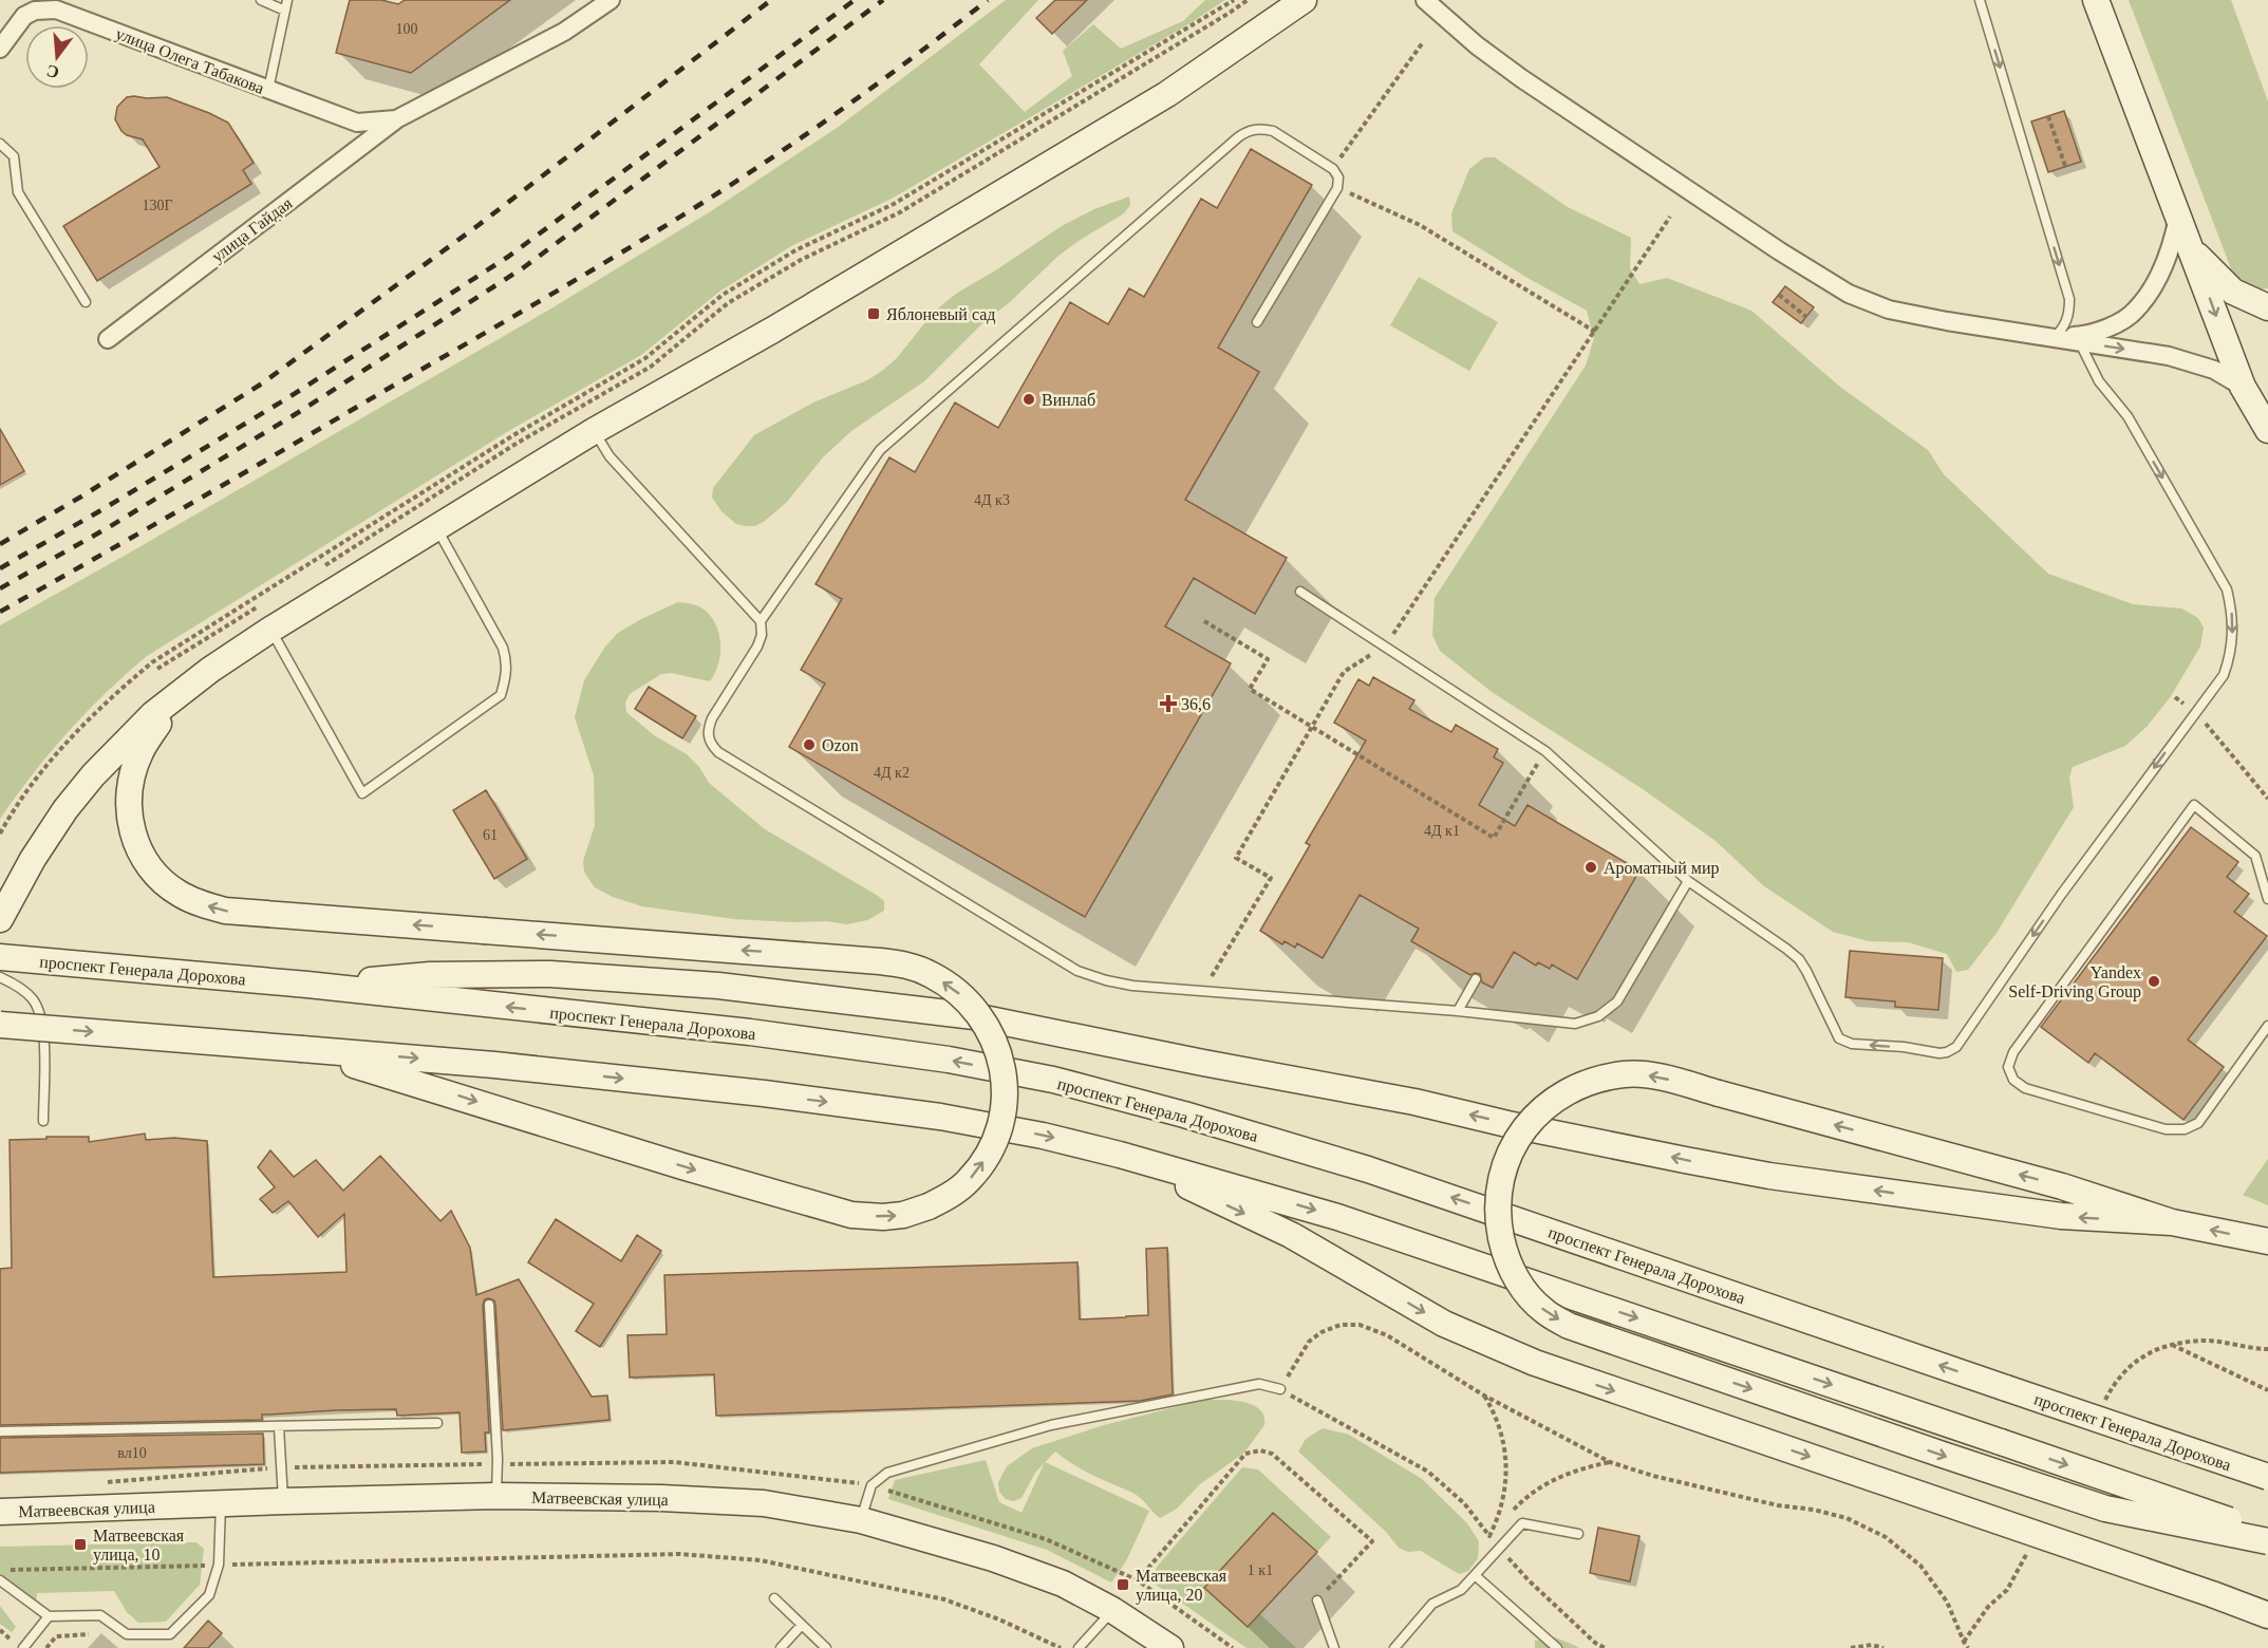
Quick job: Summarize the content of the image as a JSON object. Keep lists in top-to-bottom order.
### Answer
{
  "streets": {
    "main road": ["проспект Генерала Дорохова", "Матвеевская улица"],
    "street": ["улица Олега Табакова", "улица Гайдая"]
  },
  "crossings": [
    ["улица Олега Табакова", "улица Гайдая"]
  ],
  "places": {
    "transit": ["Яблоневый сад", "Матвеевская улица, 10", "Матвеевская улица, 20"],
    "other": [
      "Винлаб",
      "Ozon",
      "Ароматный мир",
      "Yandex Self-Driving Group"
    ],
    "health": ["36,6"]
  },
  "house_numbers": [
    "100",
    "130Г",
    "4Д к3",
    "4Д к2",
    "4Д к1",
    "61",
    "вл10",
    "1 к1"
  ],
  "north": "bottom"
}
